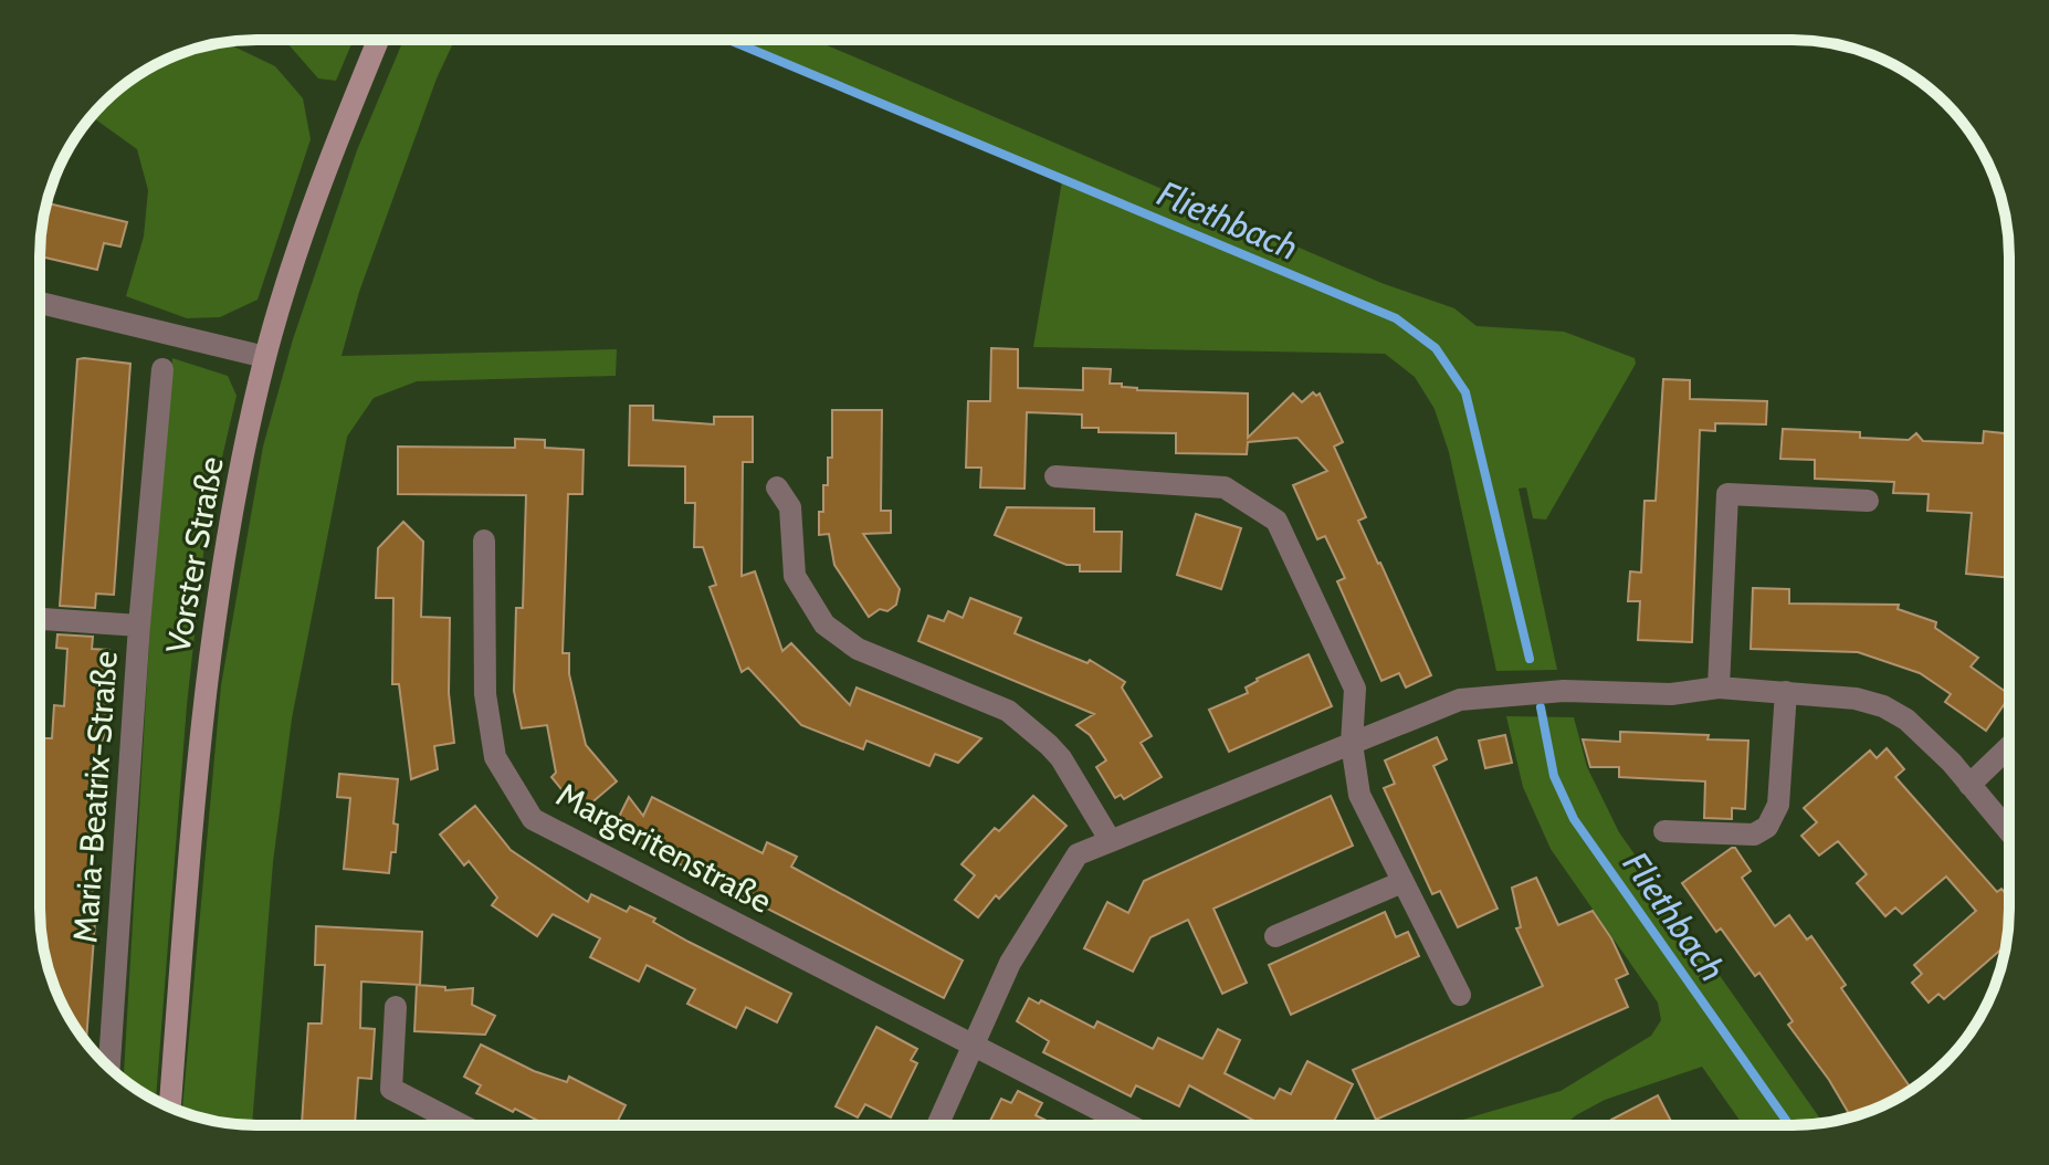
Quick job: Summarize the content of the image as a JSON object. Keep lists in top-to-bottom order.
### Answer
{
  "streets": {
    "main road": ["Vorster Straße"],
    "street": ["Maria-Beatrix-Straße", "Margeritenstraße"]
  },
  "water": ["Fliethbach"]
}
